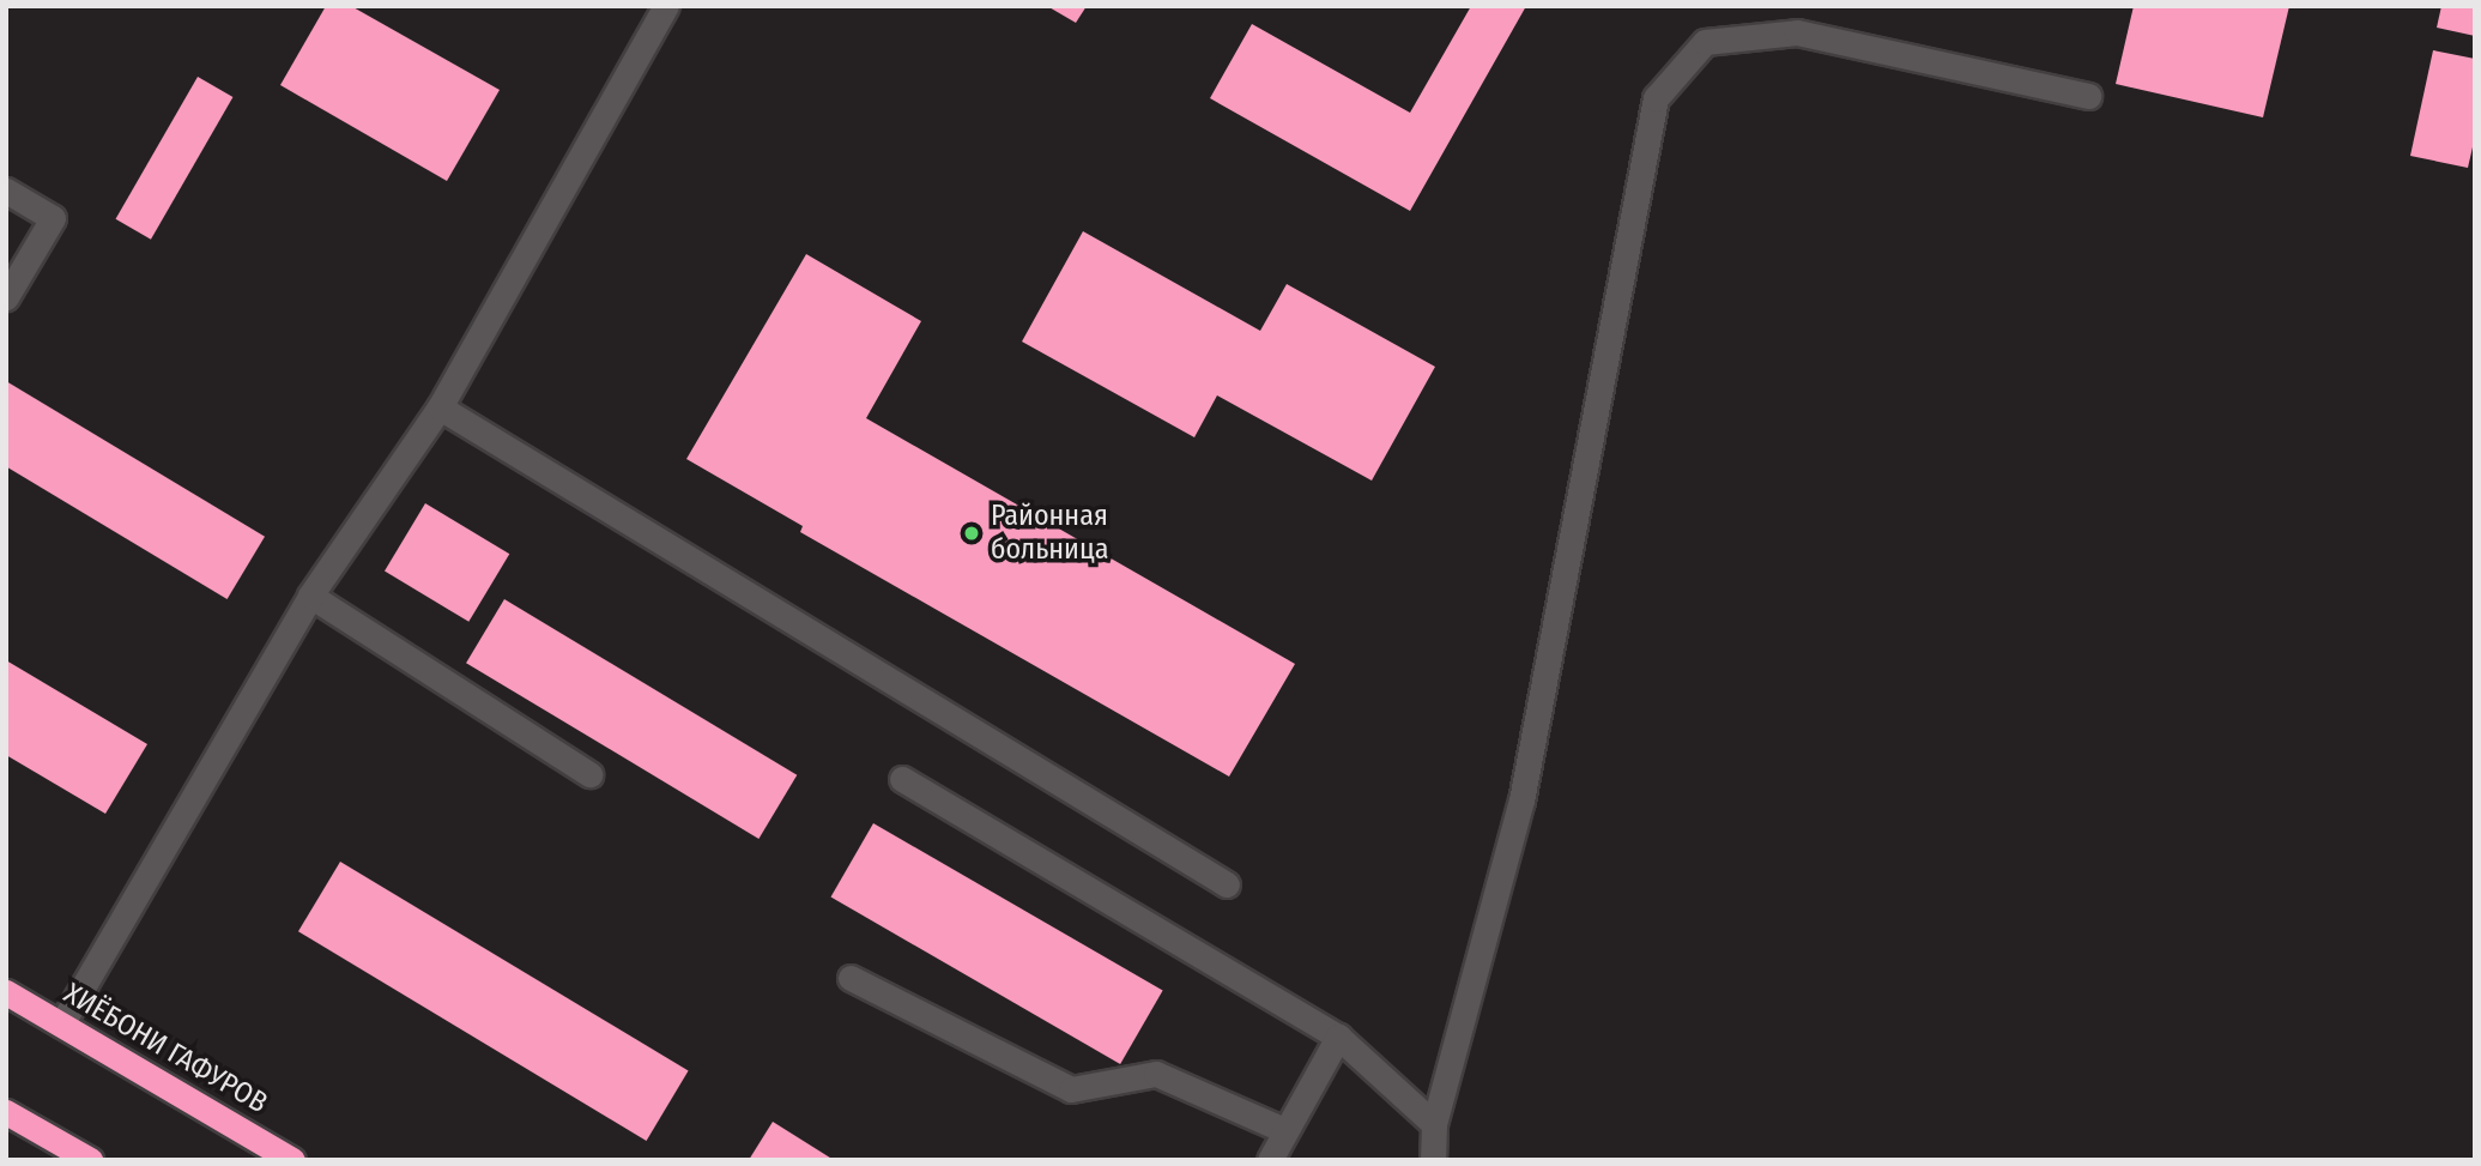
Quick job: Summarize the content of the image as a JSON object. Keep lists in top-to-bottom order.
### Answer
{
  "streets": {
    "highway": ["ХИЁБОНИ ГАФУРОВ"]
  },
  "places": ["Районная больница"]
}
